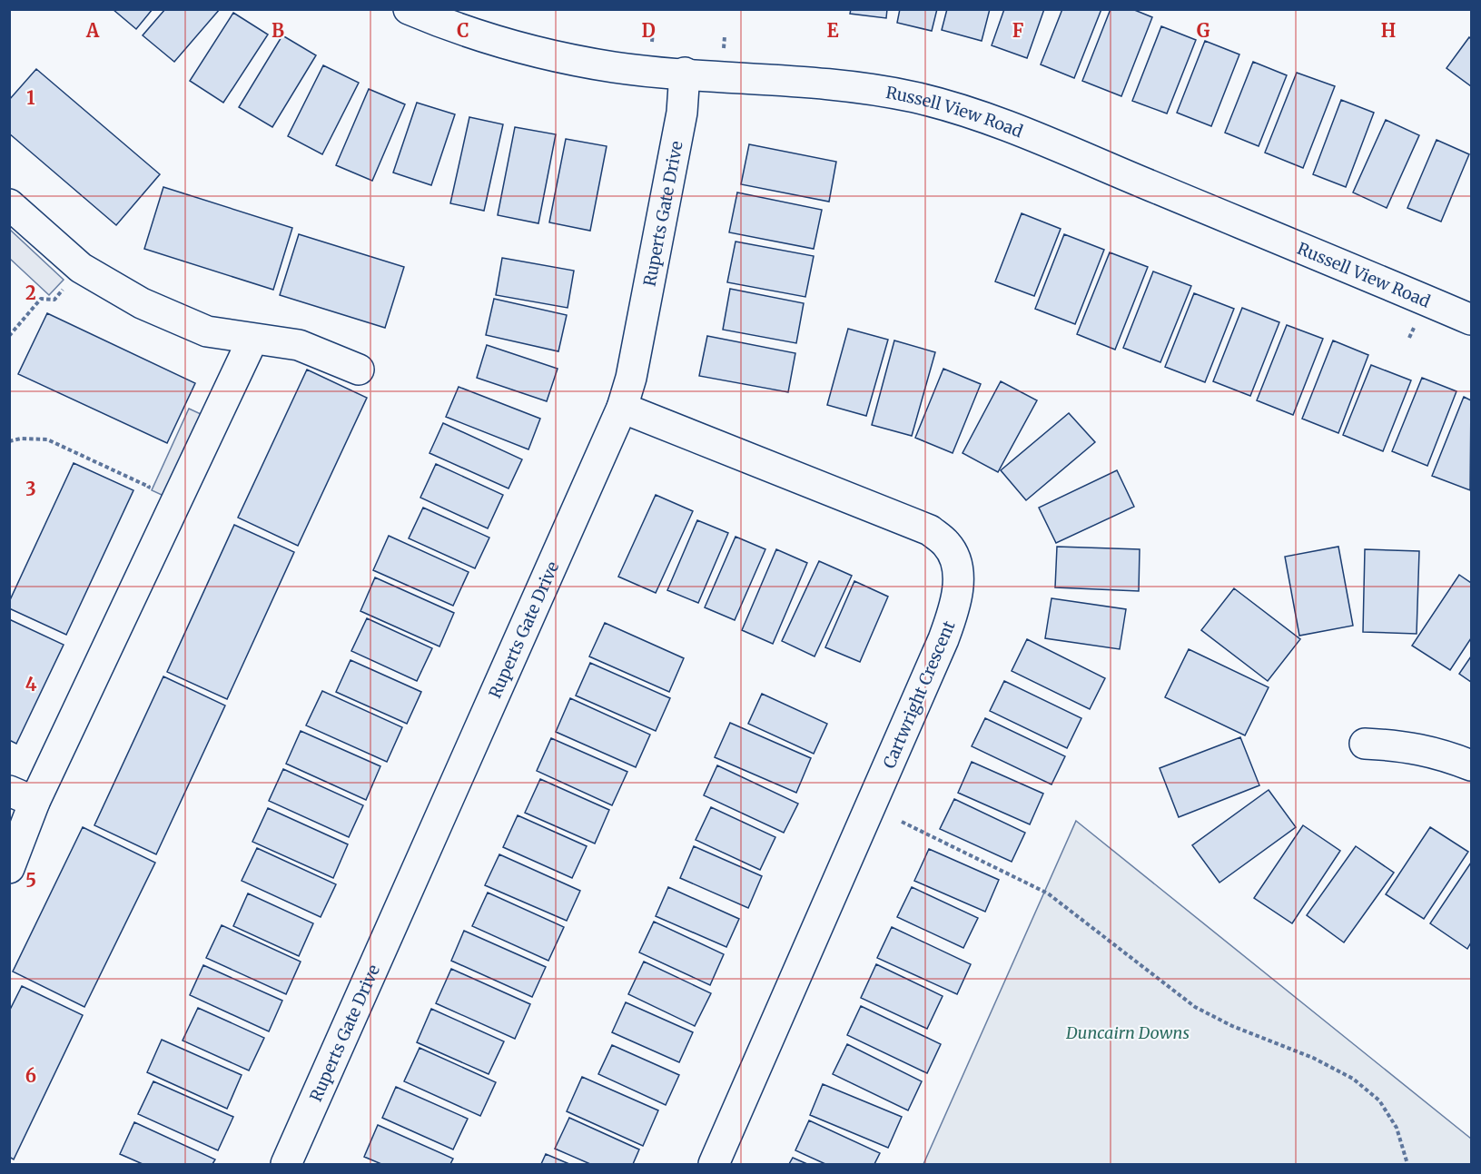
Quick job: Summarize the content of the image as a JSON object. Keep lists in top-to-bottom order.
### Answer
{
  "streets": {
    "street": ["Russell View Road", "Ruperts Gate Drive", "Cartwright Crescent"]
  },
  "crossings": [
    ["Russell View Road", "Ruperts Gate Drive"],
    ["Ruperts Gate Drive", "Cartwright Crescent"]
  ],
  "parks": ["Duncairn Downs"],
  "grid": {
    "columns": [
      "A",
      "B",
      "C",
      "D",
      "E",
      "F",
      "G",
      "H"
    ],
    "rows": [
      "1",
      "2",
      "3",
      "4",
      "5",
      "6"
    ]
  }
}
